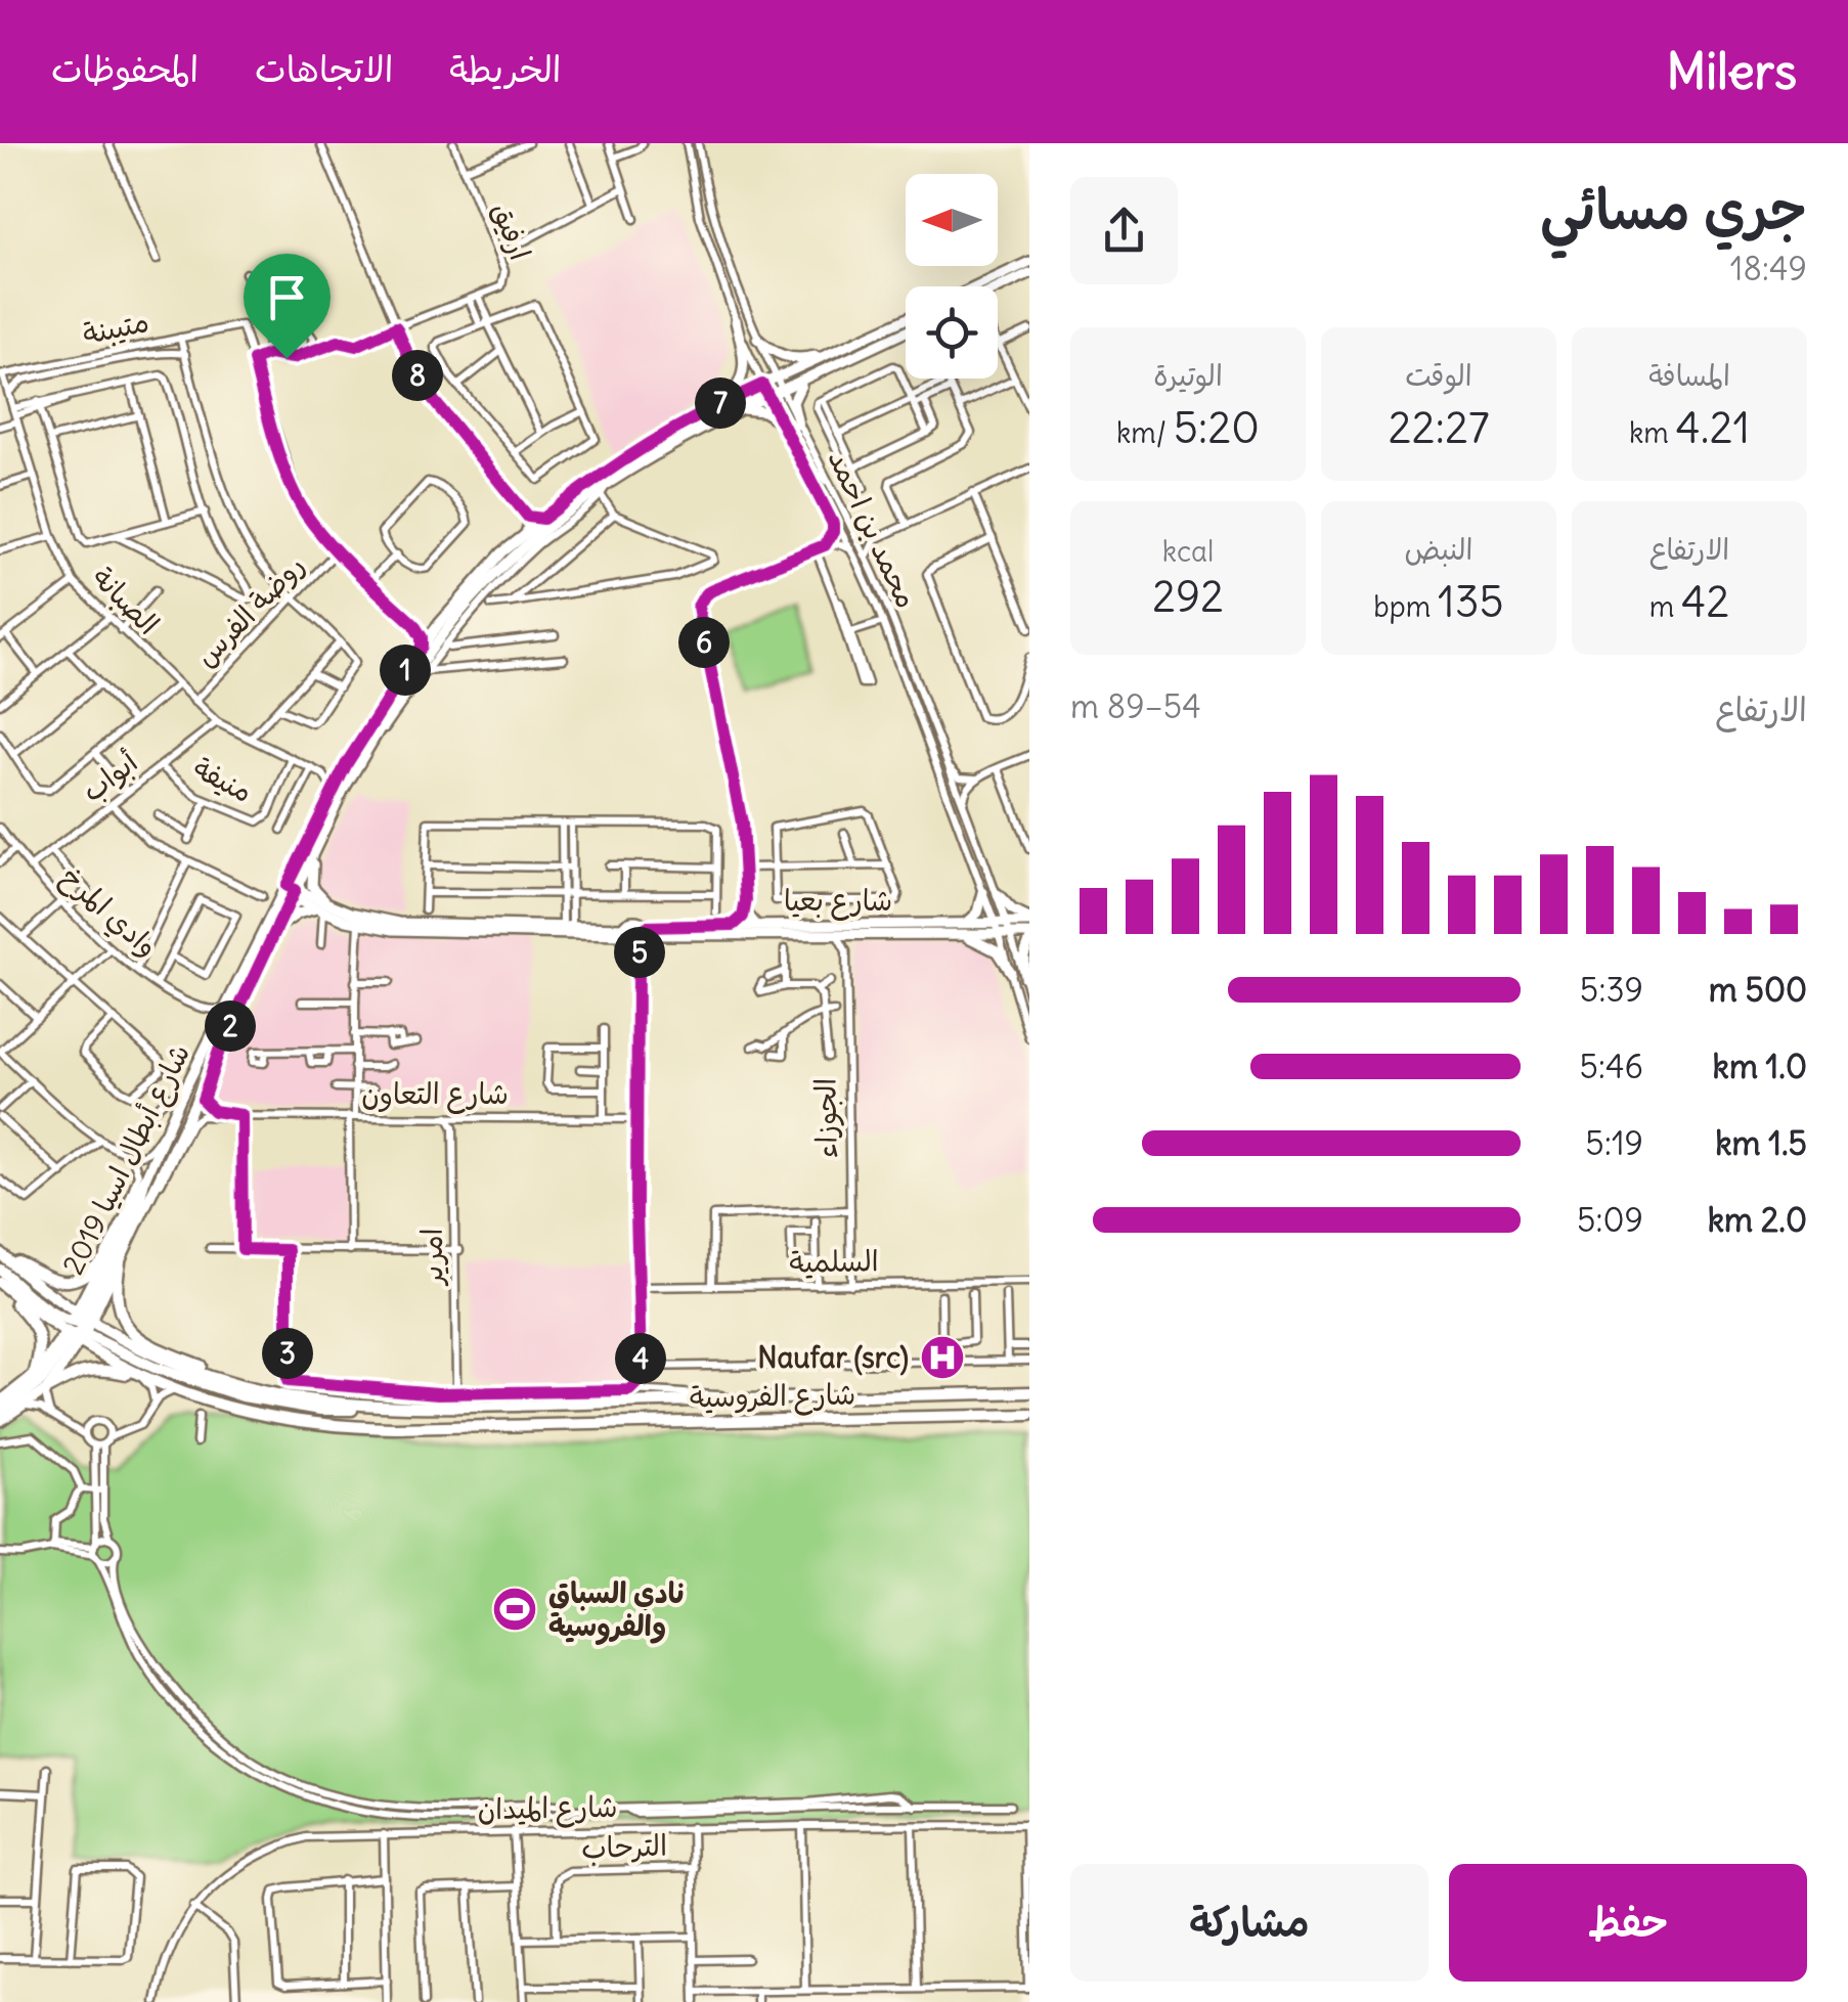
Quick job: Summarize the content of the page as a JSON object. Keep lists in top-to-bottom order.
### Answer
{
  "streets": {
    "highway": ["شارع الفروسية"],
    "main road": ["شارع بعيا", "شارع أبطال اسيا 2019"],
    "street": [
      "ارفيق",
      "متيبنة",
      "محمد بن احمد",
      "الصبانة",
      "روضة الفرس",
      "أبواب",
      "منيفة",
      "وادي المرخ",
      "شارع التعاون",
      "الجوزاء",
      "امرير",
      "السلمية",
      "شارع الميدان",
      "الترحاب"
    ]
  },
  "crossings": [
    ["ارفيق", "متيبنة"],
    ["متيبنة", "الصبانة"],
    ["محمد بن احمد", "شارع بعيا"],
    ["محمد بن احمد", "شارع أبطال اسيا 2019"],
    ["الصبانة", "روضة الفرس"],
    ["الصبانة", "أبواب"],
    ["الصبانة", "منيفة"],
    ["الصبانة", "شارع أبطال اسيا 2019"],
    ["أبواب", "منيفة"],
    ["أبواب", "وادي المرخ"],
    ["وادي المرخ", "شارع أبطال اسيا 2019"],
    ["شارع التعاون", "شارع أبطال اسيا 2019"],
    ["شارع التعاون", "امرير"],
    ["الجوزاء", "السلمية"],
    ["شارع أبطال اسيا 2019", "شارع الفروسية"],
    ["امرير", "شارع الفروسية"]
  ],
  "places": {
    "hospital": ["Naufar (src)"],
    "sports": ["نادي السباق والفروسية"]
  },
  "north": "left",
  "page": {
    "header": "Milers",
    "nav": ["الخريطة", "الاتجاهات", "المحفوظات"],
    "heading": ["جري مسائي", "18:49"],
    "stats": [
      ["المسافة", "4.21 km"],
      ["الوقت", "22:27"],
      ["الوتيرة", "5:20 /km"],
      ["الارتفاع", "42 m"],
      ["النبض", "135 bpm"],
      ["kcal", "292"]
    ],
    "pins": [
      "8",
      "7",
      "6",
      "1",
      "5",
      "2",
      "3",
      "4"
    ],
    "chart": ["الارتفاع", "54–89 m"],
    "list": [
      {
        "name": "500 m",
        "note": "5:39"
      },
      {
        "name": "1.0 km",
        "note": "5:46"
      },
      {
        "name": "1.5 km",
        "note": "5:19"
      },
      {
        "name": "2.0 km",
        "note": "5:09"
      }
    ],
    "buttons": ["حفظ", "مشاركة"]
  }
}
